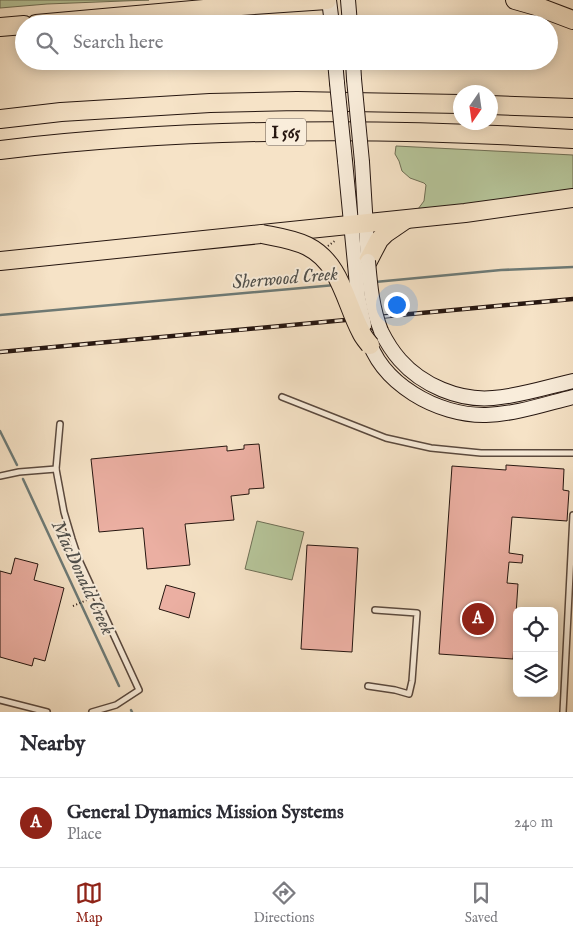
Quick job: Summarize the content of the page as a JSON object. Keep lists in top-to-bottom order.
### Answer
{
  "streets": {
    "highway": ["I 565"]
  },
  "water": ["Sherwood Creek", "MacDonald Creek"],
  "north": "bottom",
  "page": {
    "search": "Search here",
    "pins": "A",
    "heading": "Nearby",
    "list": [
      {
        "mark": "A",
        "name": "General Dynamics Mission Systems",
        "note": "Place",
        "value": "240 m"
      }
    ],
    "nav": ["Map", "Directions", "Saved"]
  }
}
